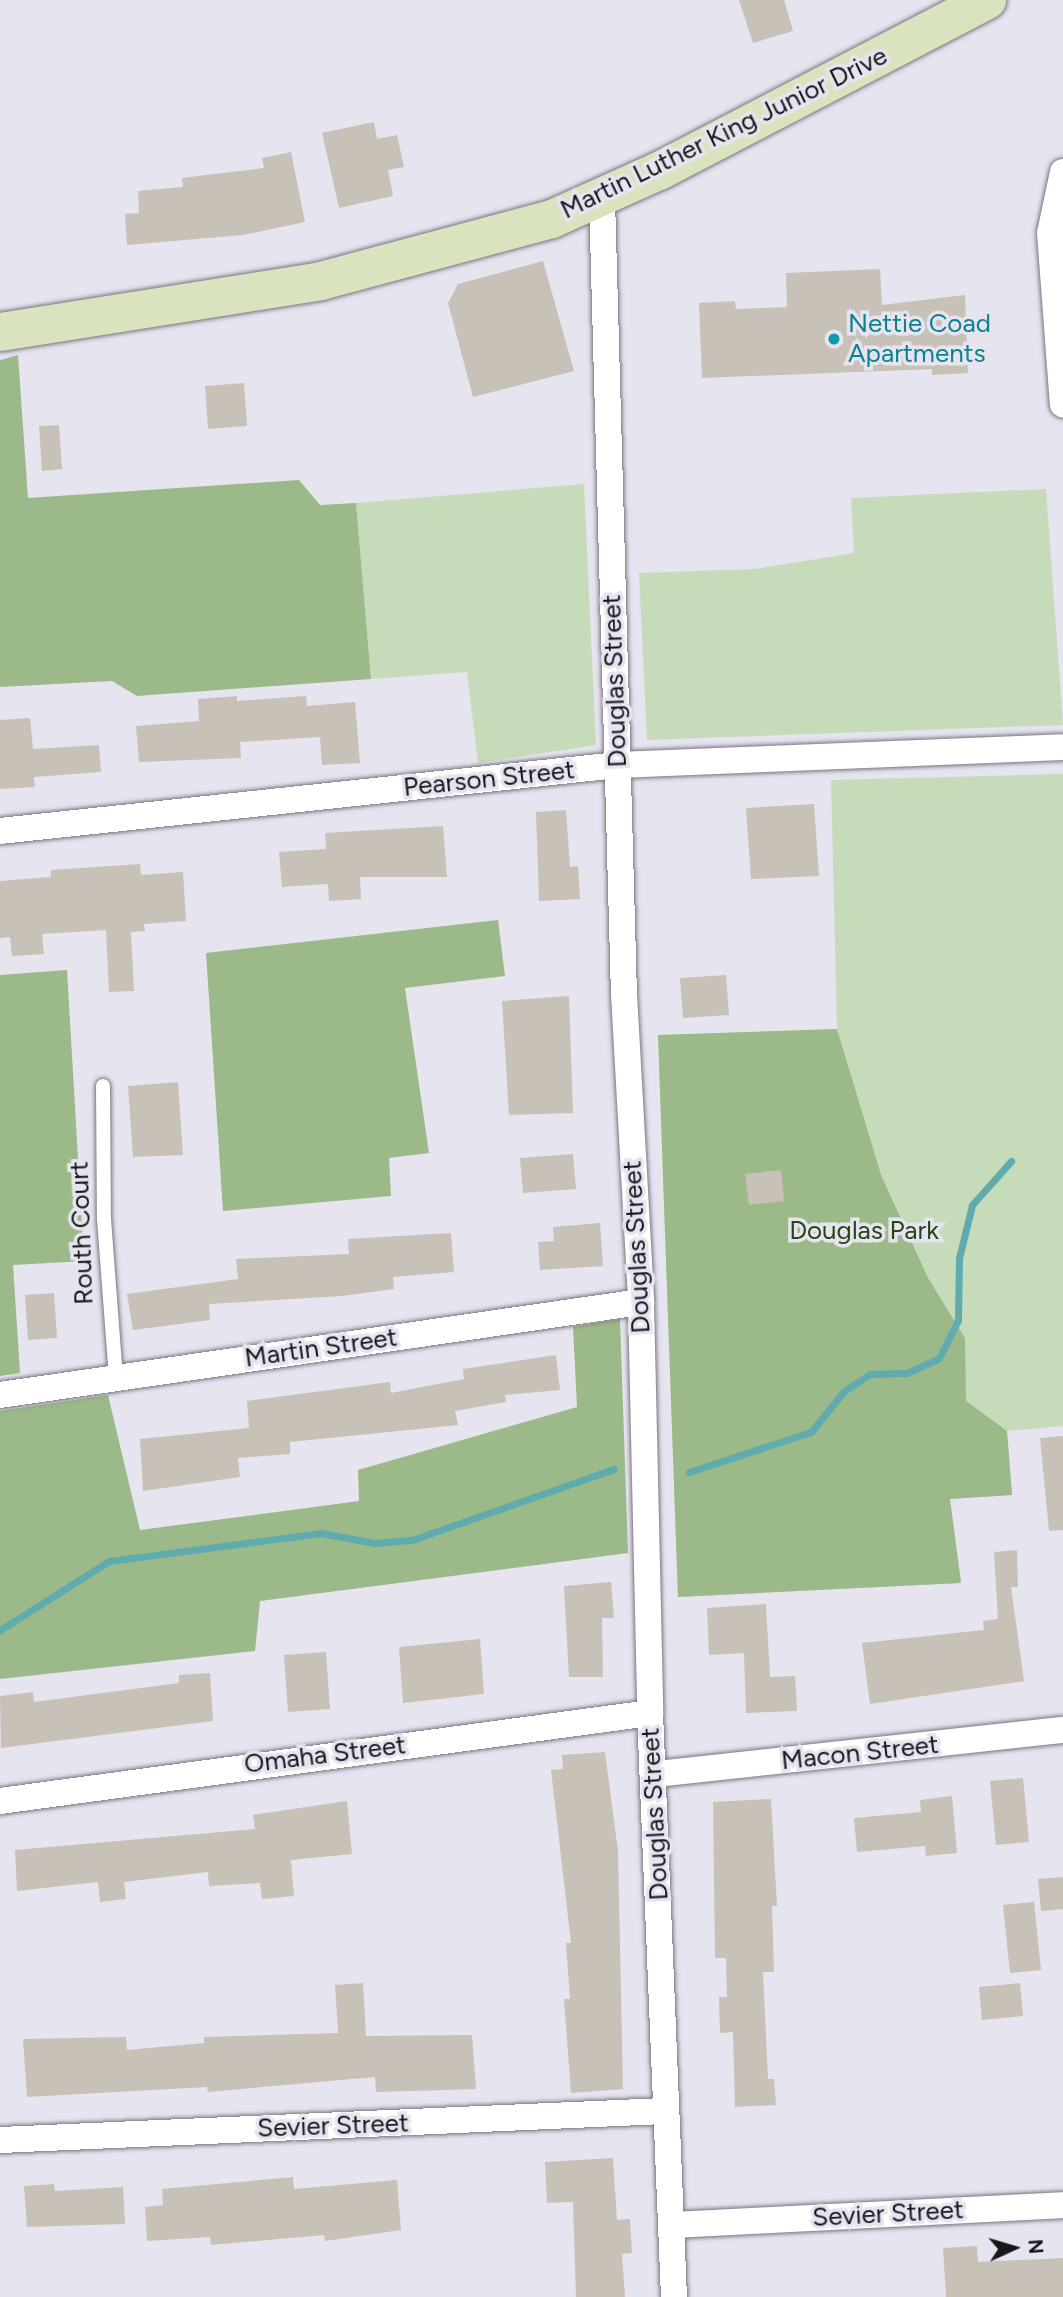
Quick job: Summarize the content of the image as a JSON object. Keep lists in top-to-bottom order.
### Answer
{
  "streets": {
    "main road": ["Martin Luther King Junior Drive"],
    "street": [
      "Douglas Street",
      "Pearson Street",
      "Martin Street",
      "Macon Street",
      "Omaha Street",
      "Sevier Street"
    ],
    "lane": ["Routh Court"]
  },
  "crossings": [
    ["Martin Luther King Junior Drive", "Douglas Street"],
    ["Douglas Street", "Pearson Street"],
    ["Douglas Street", "Martin Street"],
    ["Douglas Street", "Macon Street"],
    ["Douglas Street", "Omaha Street"],
    ["Douglas Street", "Sevier Street"],
    ["Routh Court", "Martin Street"]
  ],
  "parks": ["Douglas Park"],
  "places": ["Nettie Coad Apartments"],
  "north": "right"
}
